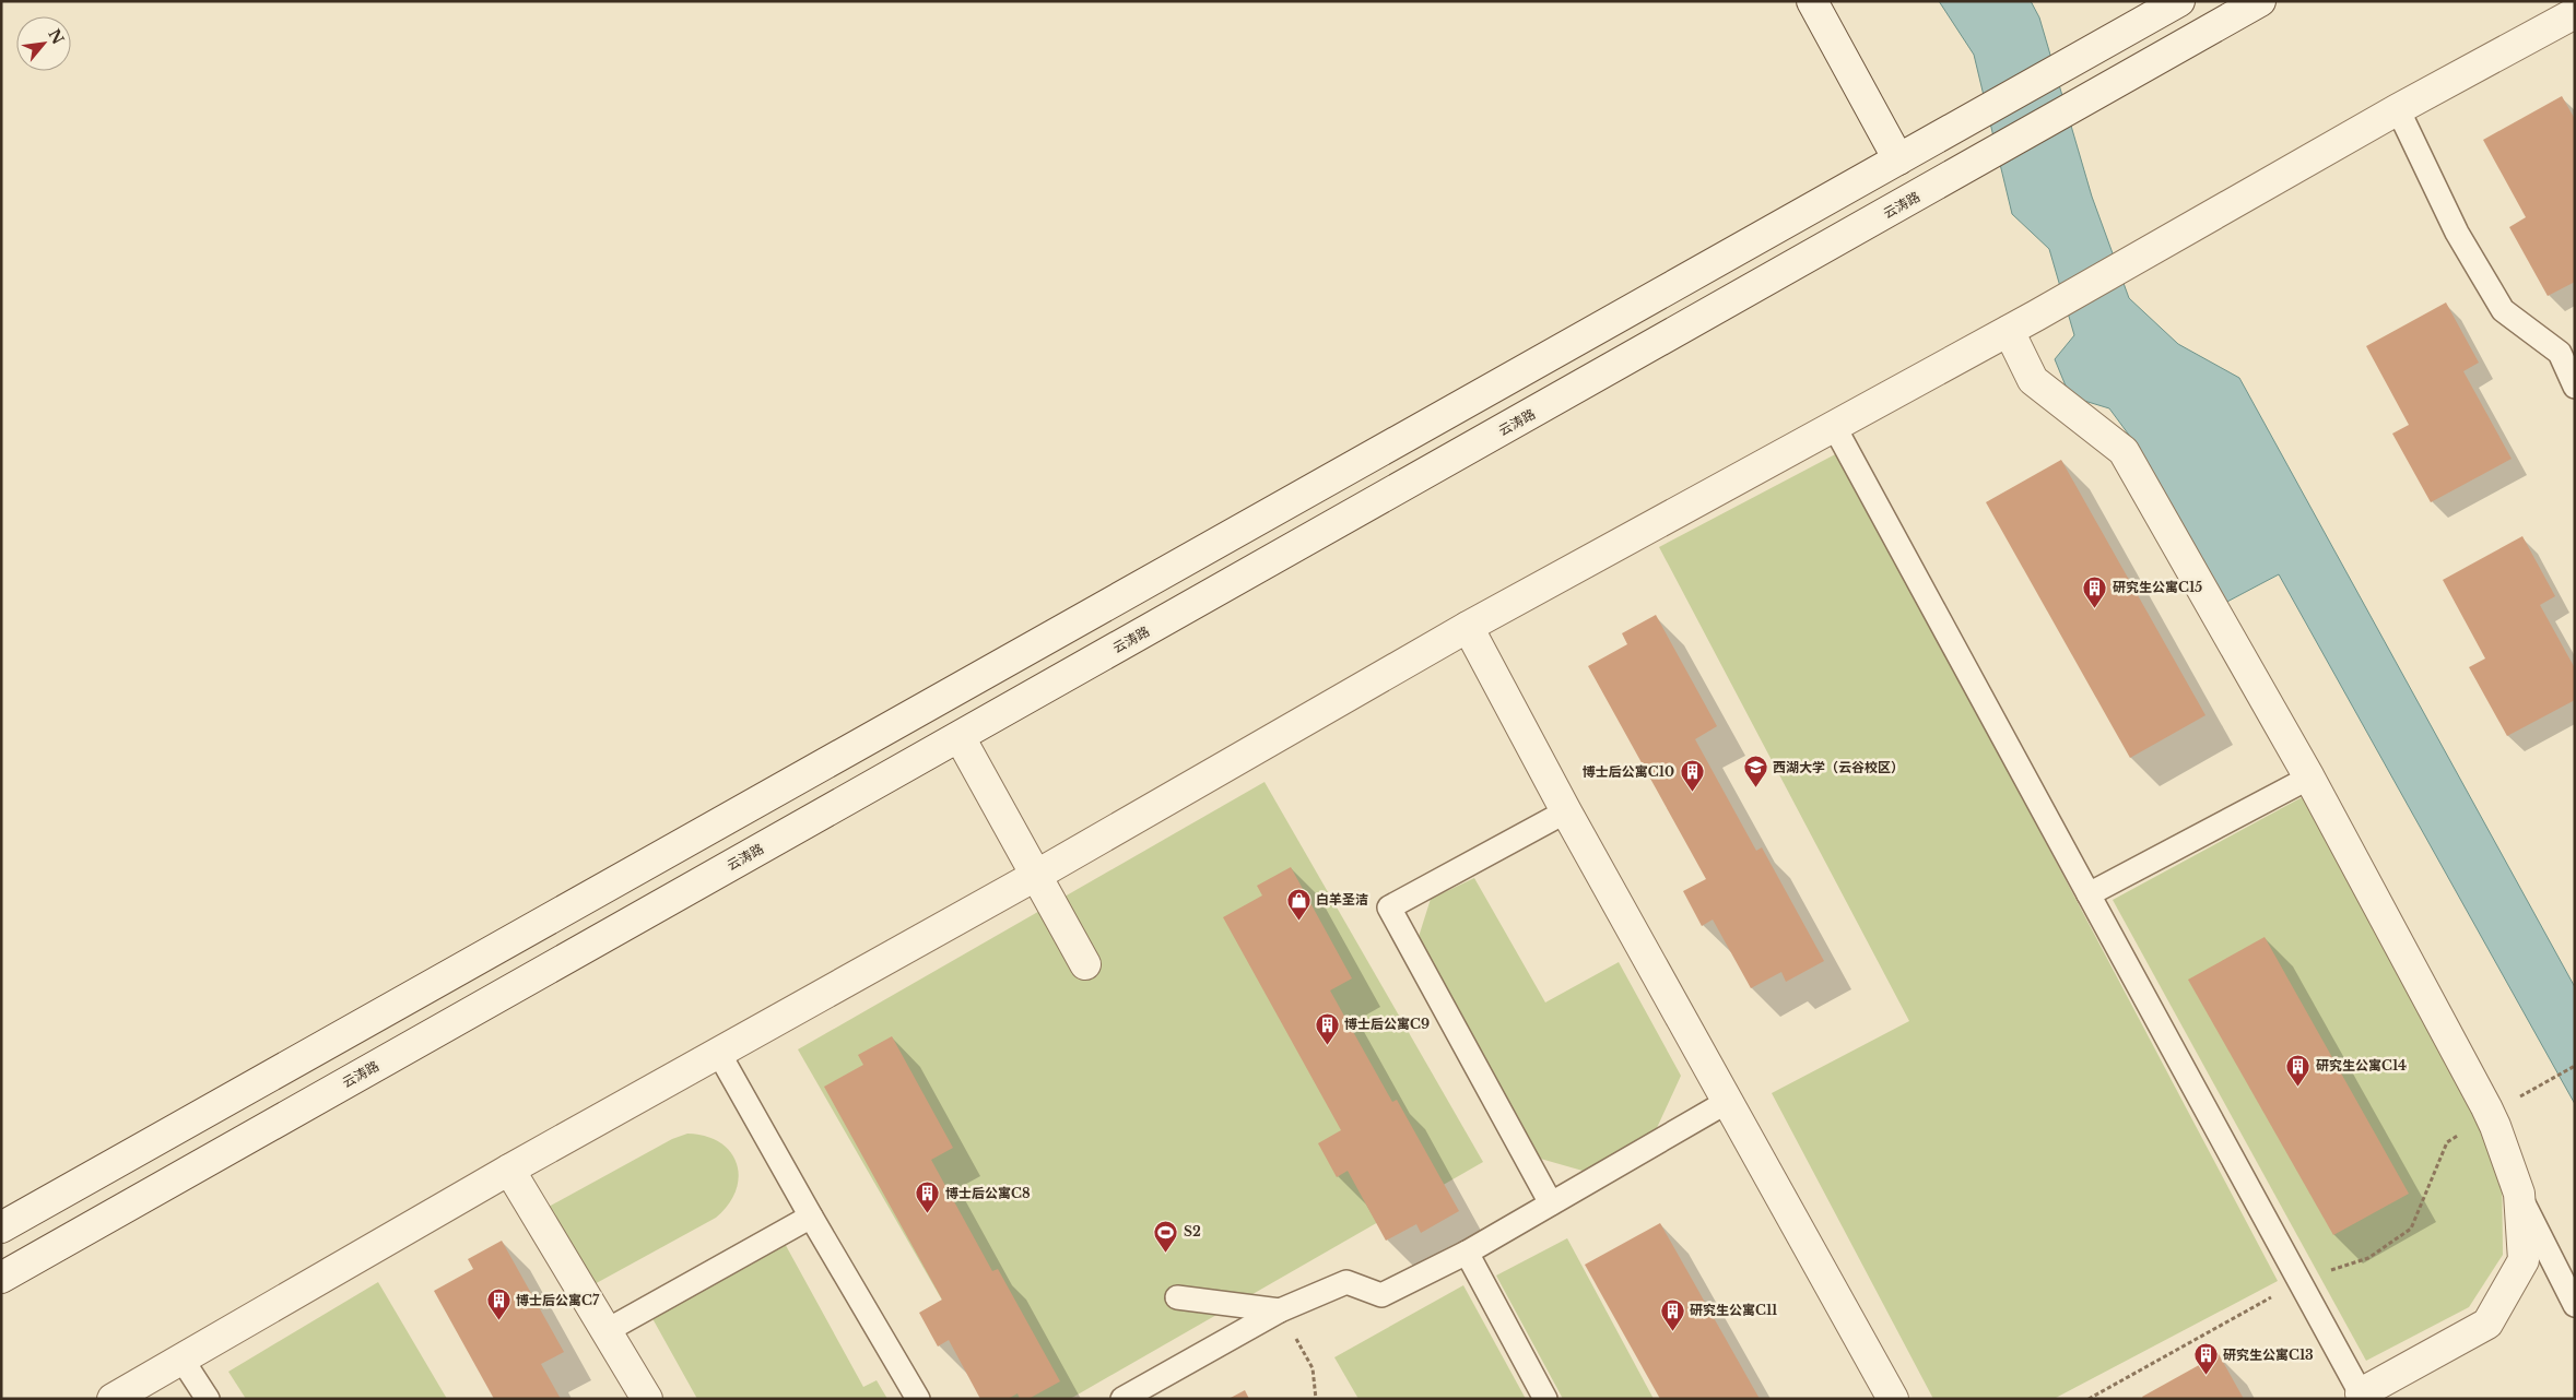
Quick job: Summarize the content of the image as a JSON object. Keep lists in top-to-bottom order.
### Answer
{
  "streets": {
    "street": ["云涛路"]
  },
  "places": {
    "building": [
      "研究生公寓C15",
      "博士后公寓C10",
      "博士后公寓C9",
      "研究生公寓C14",
      "博士后公寓C8",
      "博士后公寓C7",
      "研究生公寓C11",
      "研究生公寓C13"
    ],
    "school or university": ["西湖大学（云谷校区）"],
    "shop": ["白羊圣洁"],
    "sports": ["S2"]
  },
  "north": "top right"
}
